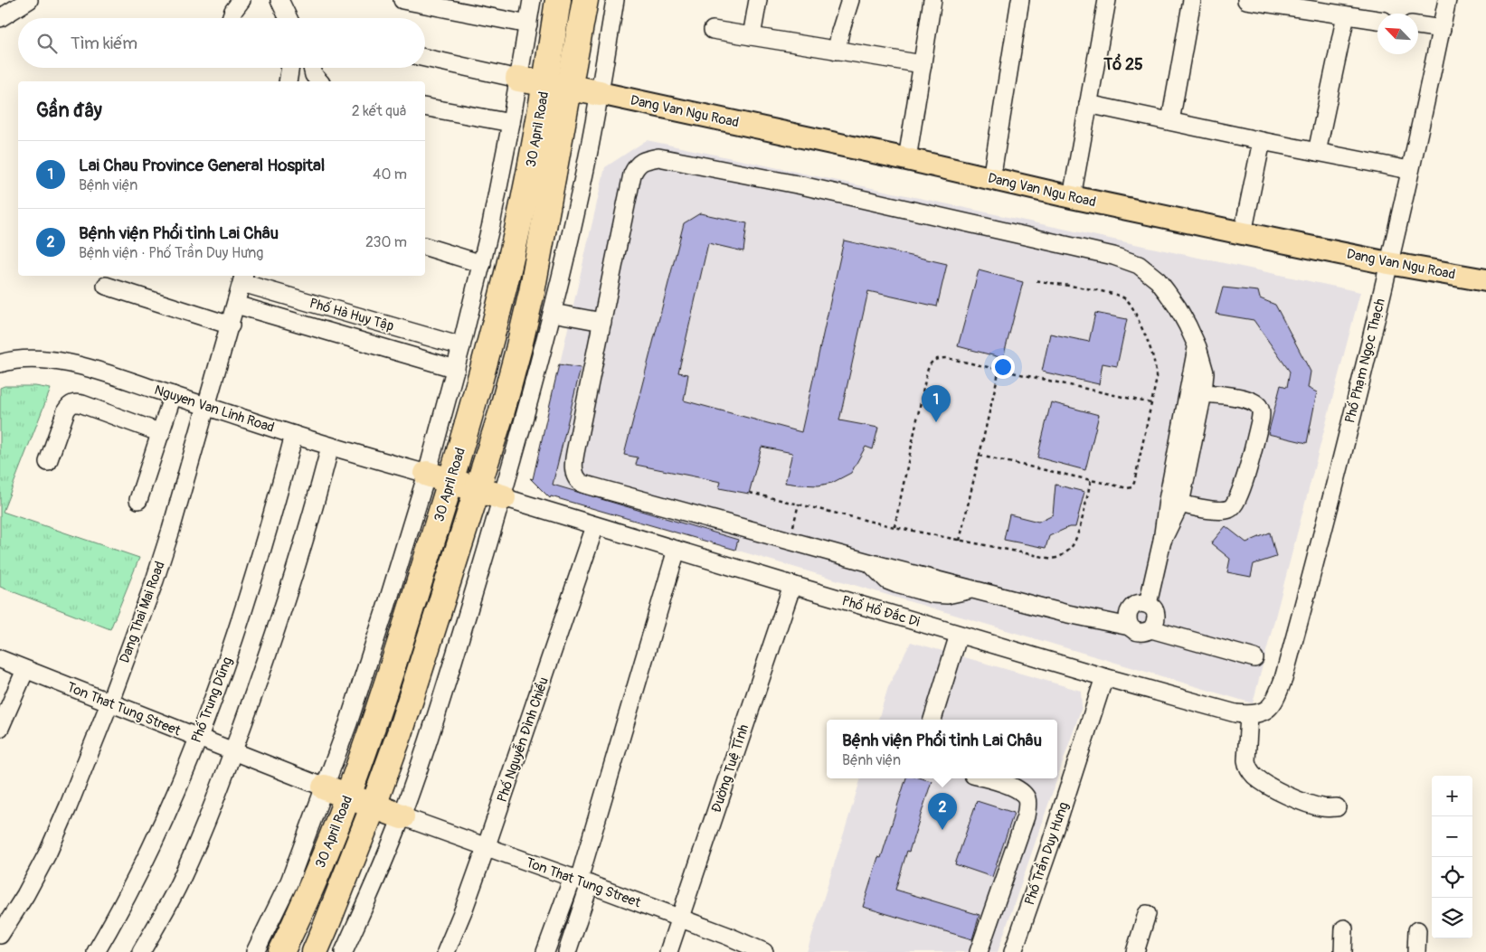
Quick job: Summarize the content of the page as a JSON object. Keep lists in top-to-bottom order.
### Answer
{
  "streets": {
    "highway": ["30 April Road"],
    "main road": ["Dang Van Ngu Road"],
    "street": [
      "Phố Hà Huy Tập",
      "Phố Phạm Ngọc Thạch",
      "Nguyen Van Linh Road",
      "Phố Hồ Đắc Di",
      "Dang Thai Mai Road",
      "Phố Trung Dũng",
      "Ton That Tung Street",
      "Phố Nguyễn Đình Chiểu",
      "Đường Tuệ Tĩnh",
      "Phố Trần Duy Hưng"
    ]
  },
  "crossings": [
    ["Dang Van Ngu Road", "Phố Phạm Ngọc Thạch"],
    ["30 April Road", "Phố Hà Huy Tập"],
    ["30 April Road", "Nguyen Van Linh Road"],
    ["30 April Road", "Ton That Tung Street"],
    ["Phố Hà Huy Tập", "Dang Thai Mai Road"],
    ["Phố Phạm Ngọc Thạch", "Phố Hồ Đắc Di"],
    ["Nguyen Van Linh Road", "Dang Thai Mai Road"],
    ["Nguyen Van Linh Road", "Phố Trung Dũng"],
    ["Phố Hồ Đắc Di", "Phố Nguyễn Đình Chiểu"],
    ["Phố Hồ Đắc Di", "Đường Tuệ Tĩnh"],
    ["Phố Hồ Đắc Di", "Phố Trần Duy Hưng"],
    ["Dang Thai Mai Road", "Ton That Tung Street"],
    ["Phố Trung Dũng", "Ton That Tung Street"],
    ["Ton That Tung Street", "Phố Nguyễn Đình Chiểu"],
    ["Ton That Tung Street", "Đường Tuệ Tĩnh"]
  ],
  "districts": ["Tổ 25"],
  "north": "top left",
  "page": {
    "search": "Tìm kiếm",
    "heading": ["Gần đây", "2 kết quả"],
    "list": [
      {
        "mark": "1",
        "name": "Lai Chau Province General Hospital",
        "note": "Bệnh viện",
        "value": "40 m"
      },
      {
        "mark": "2",
        "name": "Bệnh viện Phổi tỉnh Lai Châu",
        "note": "Bệnh viện · Phố Trần Duy Hưng",
        "value": "230 m"
      }
    ],
    "pins": ["1", "2"],
    "popup": ["Bệnh viện Phổi tỉnh Lai Châu", "Bệnh viện"],
    "map_buttons": ["+", "−"]
  }
}
